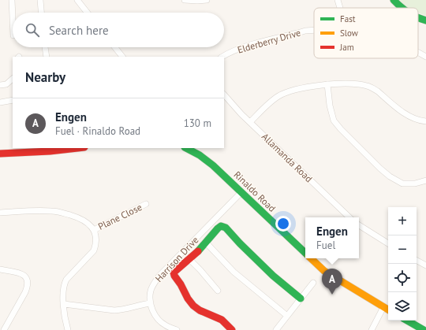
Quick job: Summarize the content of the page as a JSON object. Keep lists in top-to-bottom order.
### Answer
{
  "streets": {
    "street": [
      "Elderberry Drive",
      "Allamanda Road",
      "Rinaldo Road",
      "Plane Close",
      "Harrison Drive"
    ]
  },
  "crossings": [
    ["Rinaldo Road", "Harrison Drive"]
  ],
  "legend": ["Fast", "Slow", "Jam"],
  "page": {
    "search": "Search here",
    "heading": "Nearby",
    "list": [
      {
        "mark": "A",
        "name": "Engen",
        "note": "Fuel · Rinaldo Road",
        "value": "130 m"
      }
    ],
    "map_buttons": ["+", "−"],
    "popup": ["Engen", "Fuel"],
    "pins": "A"
  }
}
